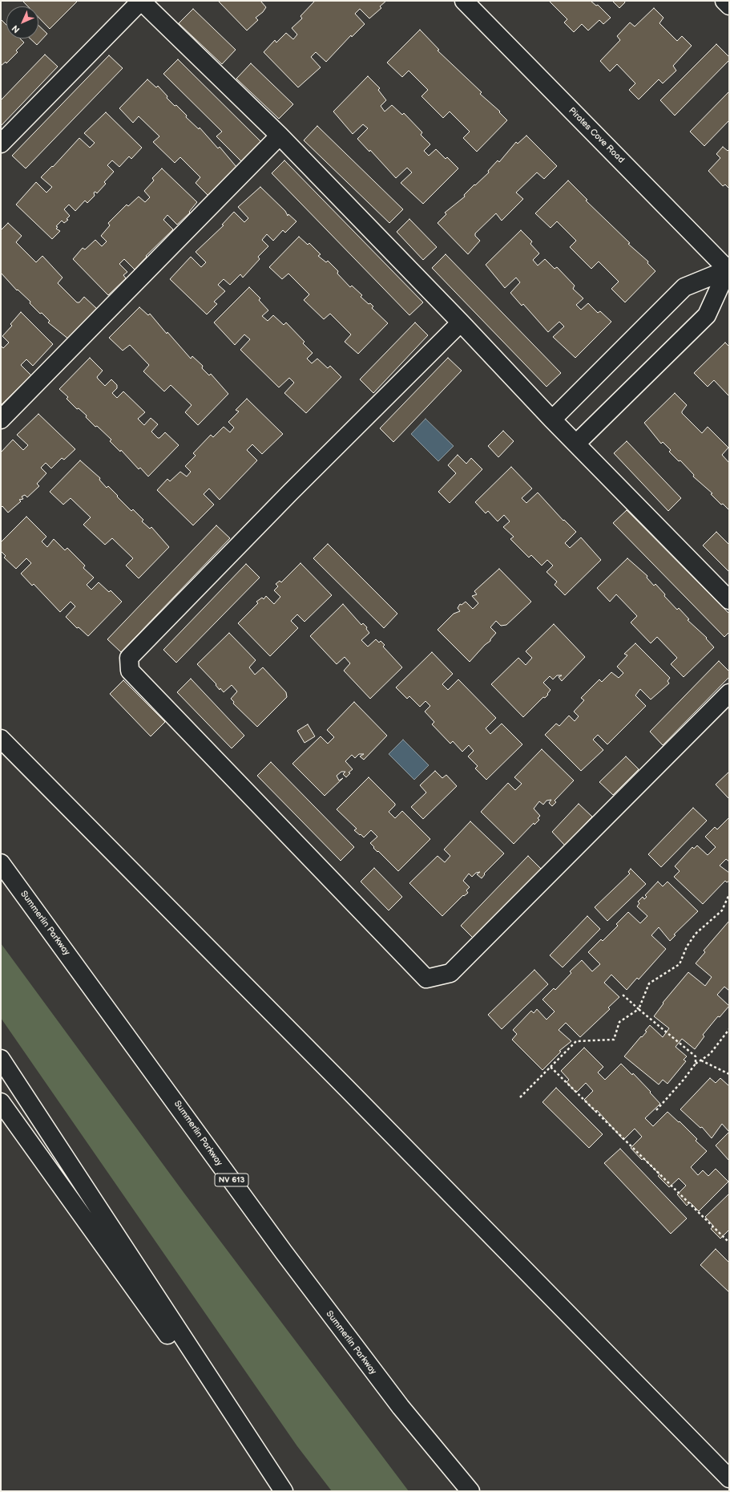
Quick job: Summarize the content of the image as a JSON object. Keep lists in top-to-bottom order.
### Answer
{
  "streets": {
    "main road": ["Pirates Cove Road", "Summerlin Parkway", "NV 613"]
  },
  "north": "bottom left"
}
